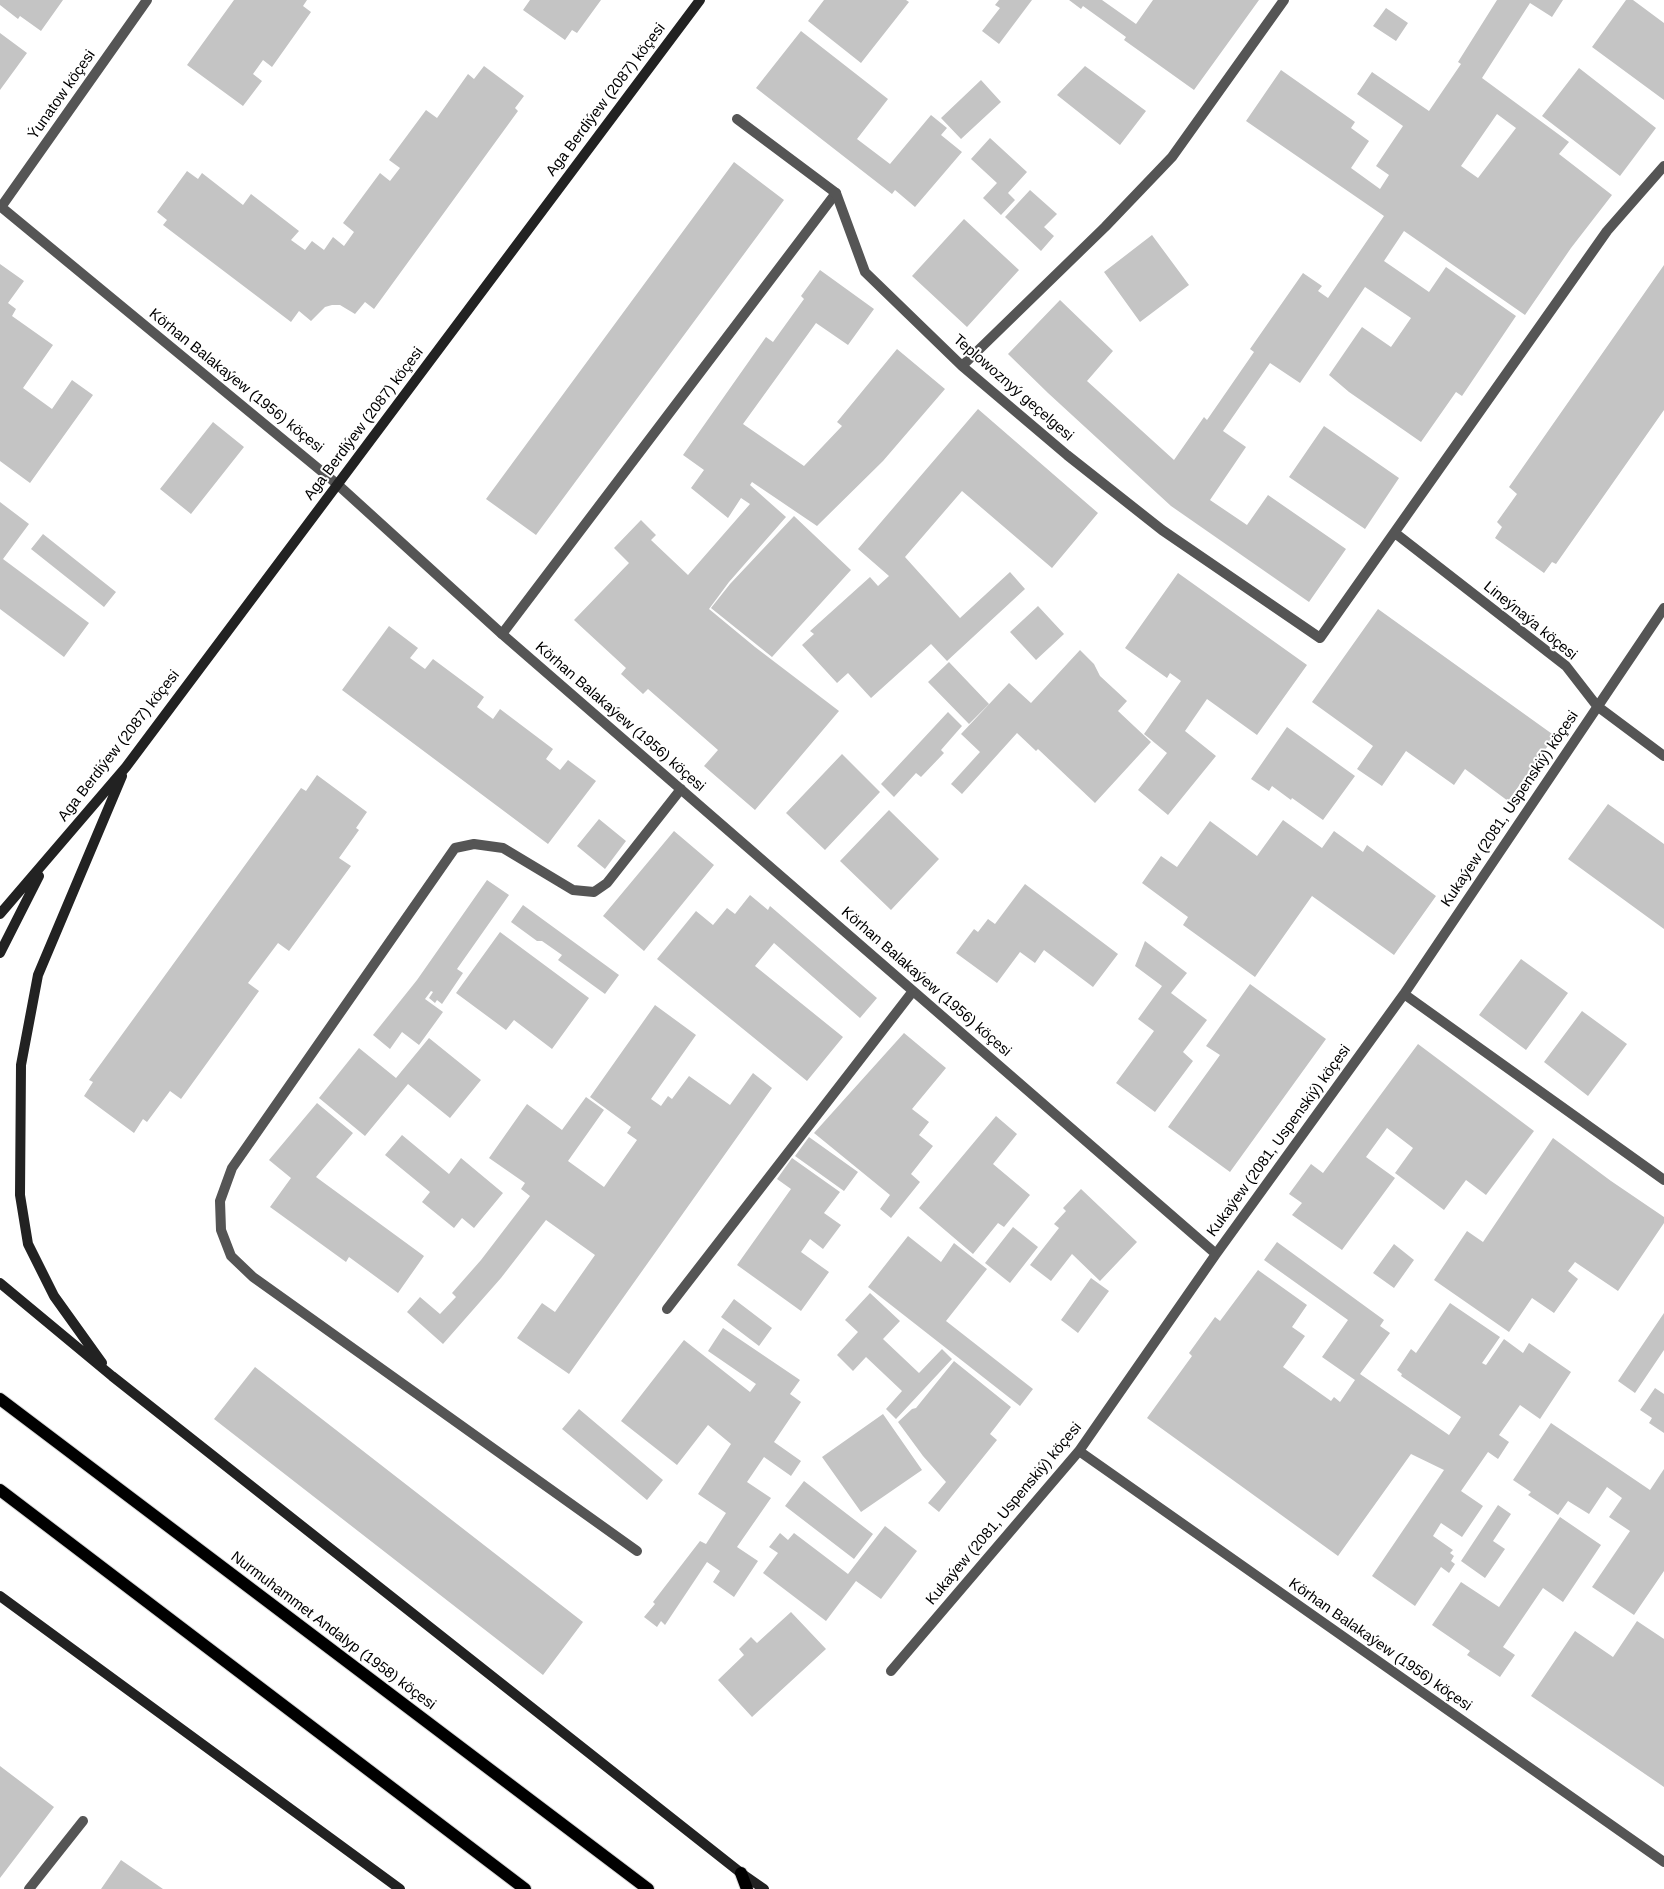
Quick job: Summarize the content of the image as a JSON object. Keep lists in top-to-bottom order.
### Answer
{
  "streets": {
    "main road": ["Nurmuhammet Andalyp (1958) köçesi"],
    "street": [
      "Ýunatow köçesi",
      "Aga Berdiýew (2087) köçesi",
      "Körhan Balakaýew (1956) köçesi",
      "Teplowoznyý geçelgesi",
      "Lineýnaýa köçesi",
      "Kukaýew (2081, Uspenskiý) köçesi"
    ]
  },
  "crossings": [
    ["Ýunatow köçesi", "Körhan Balakaýew (1956) köçesi"],
    ["Aga Berdiýew (2087) köçesi", "Körhan Balakaýew (1956) köçesi"],
    ["Körhan Balakaýew (1956) köçesi", "Kukaýew (2081, Uspenskiý) köçesi"],
    ["Teplowoznyý geçelgesi", "Lineýnaýa köçesi"],
    ["Lineýnaýa köçesi", "Kukaýew (2081, Uspenskiý) köçesi"]
  ]
}
